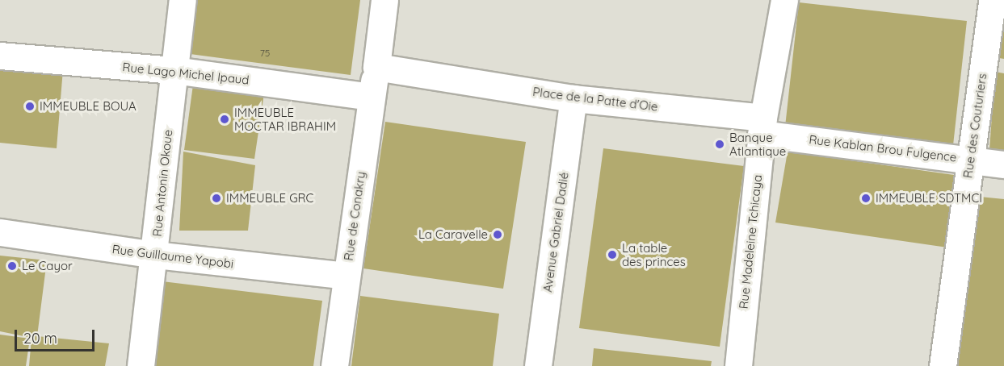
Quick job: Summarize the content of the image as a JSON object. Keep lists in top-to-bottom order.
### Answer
{
  "streets": {
    "street": [
      "Rue Lago Michel Ipaud",
      "Place de la Patte d'Oie",
      "Rue des Couturiers",
      "Rue Kablan Brou Fulgence",
      "Rue Antonin Okoue",
      "Rue de Conakry",
      "Avenue Gabriel Dadié",
      "Rue Madeleine Tchicaya",
      "Rue Guillaume Yapobi"
    ]
  },
  "crossings": [
    ["Rue Lago Michel Ipaud", "Rue Antonin Okoue"],
    ["Rue Lago Michel Ipaud", "Rue de Conakry"],
    ["Place de la Patte d'Oie", "Rue Kablan Brou Fulgence"],
    ["Place de la Patte d'Oie", "Rue de Conakry"],
    ["Place de la Patte d'Oie", "Avenue Gabriel Dadié"],
    ["Place de la Patte d'Oie", "Rue Madeleine Tchicaya"],
    ["Rue des Couturiers", "Rue Kablan Brou Fulgence"],
    ["Rue Kablan Brou Fulgence", "Rue Madeleine Tchicaya"],
    ["Rue Antonin Okoue", "Rue Guillaume Yapobi"],
    ["Rue de Conakry", "Rue Guillaume Yapobi"]
  ],
  "places": [
    "IMMEUBLE BOUA",
    "IMMEUBLE MOCTAR IBRAHIM",
    "Banque Atlantique",
    "IMMEUBLE GRC",
    "IMMEUBLE SDTMCI",
    "La Caravelle",
    "La table des princes",
    "Le Cayor"
  ],
  "house_numbers": ["75"],
  "scale_bar": "20 m"
}
